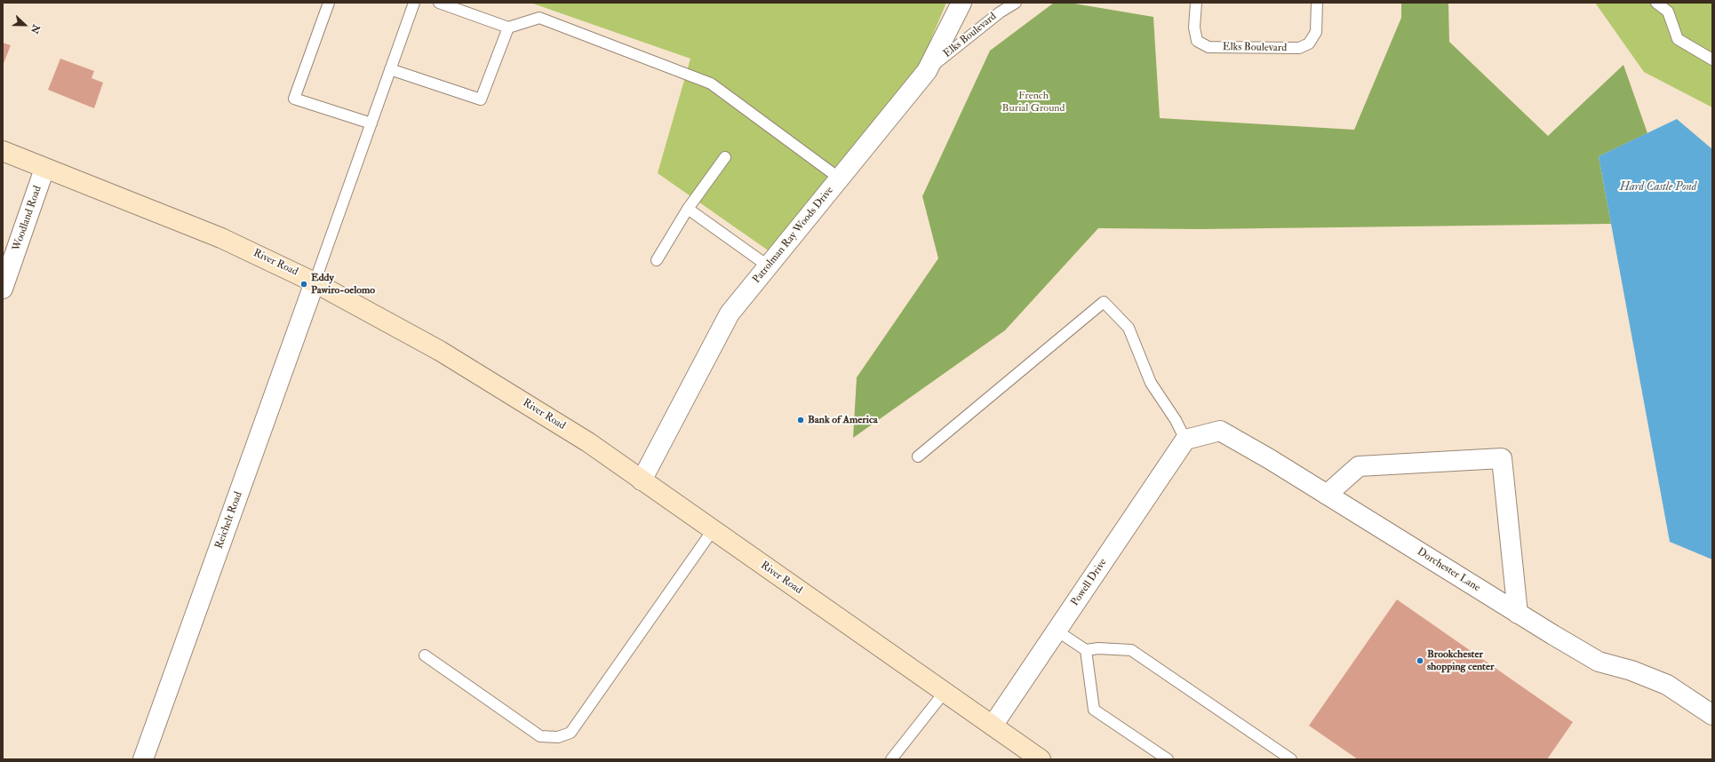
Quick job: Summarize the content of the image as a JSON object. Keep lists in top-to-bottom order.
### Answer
{
  "streets": {
    "main road": ["River Road"],
    "street": [
      "Woodland Road",
      "Patrolman Ray Woods Drive",
      "Reichelt Road",
      "Dorchester Lane",
      "Powell Drive"
    ],
    "lane": ["Elks Boulevard"]
  },
  "crossings": [
    ["Elks Boulevard", "Patrolman Ray Woods Drive"],
    ["Woodland Road", "River Road"],
    ["Patrolman Ray Woods Drive", "River Road"],
    ["River Road", "Reichelt Road"],
    ["River Road", "Powell Drive"],
    ["Dorchester Lane", "Powell Drive"]
  ],
  "water": ["Hard Castle Pond"],
  "parks": ["French Burial Ground"],
  "places": ["Eddy Pawiro-oelomo", "Bank of America", "Brookchester shopping center"],
  "north": "right"
}
